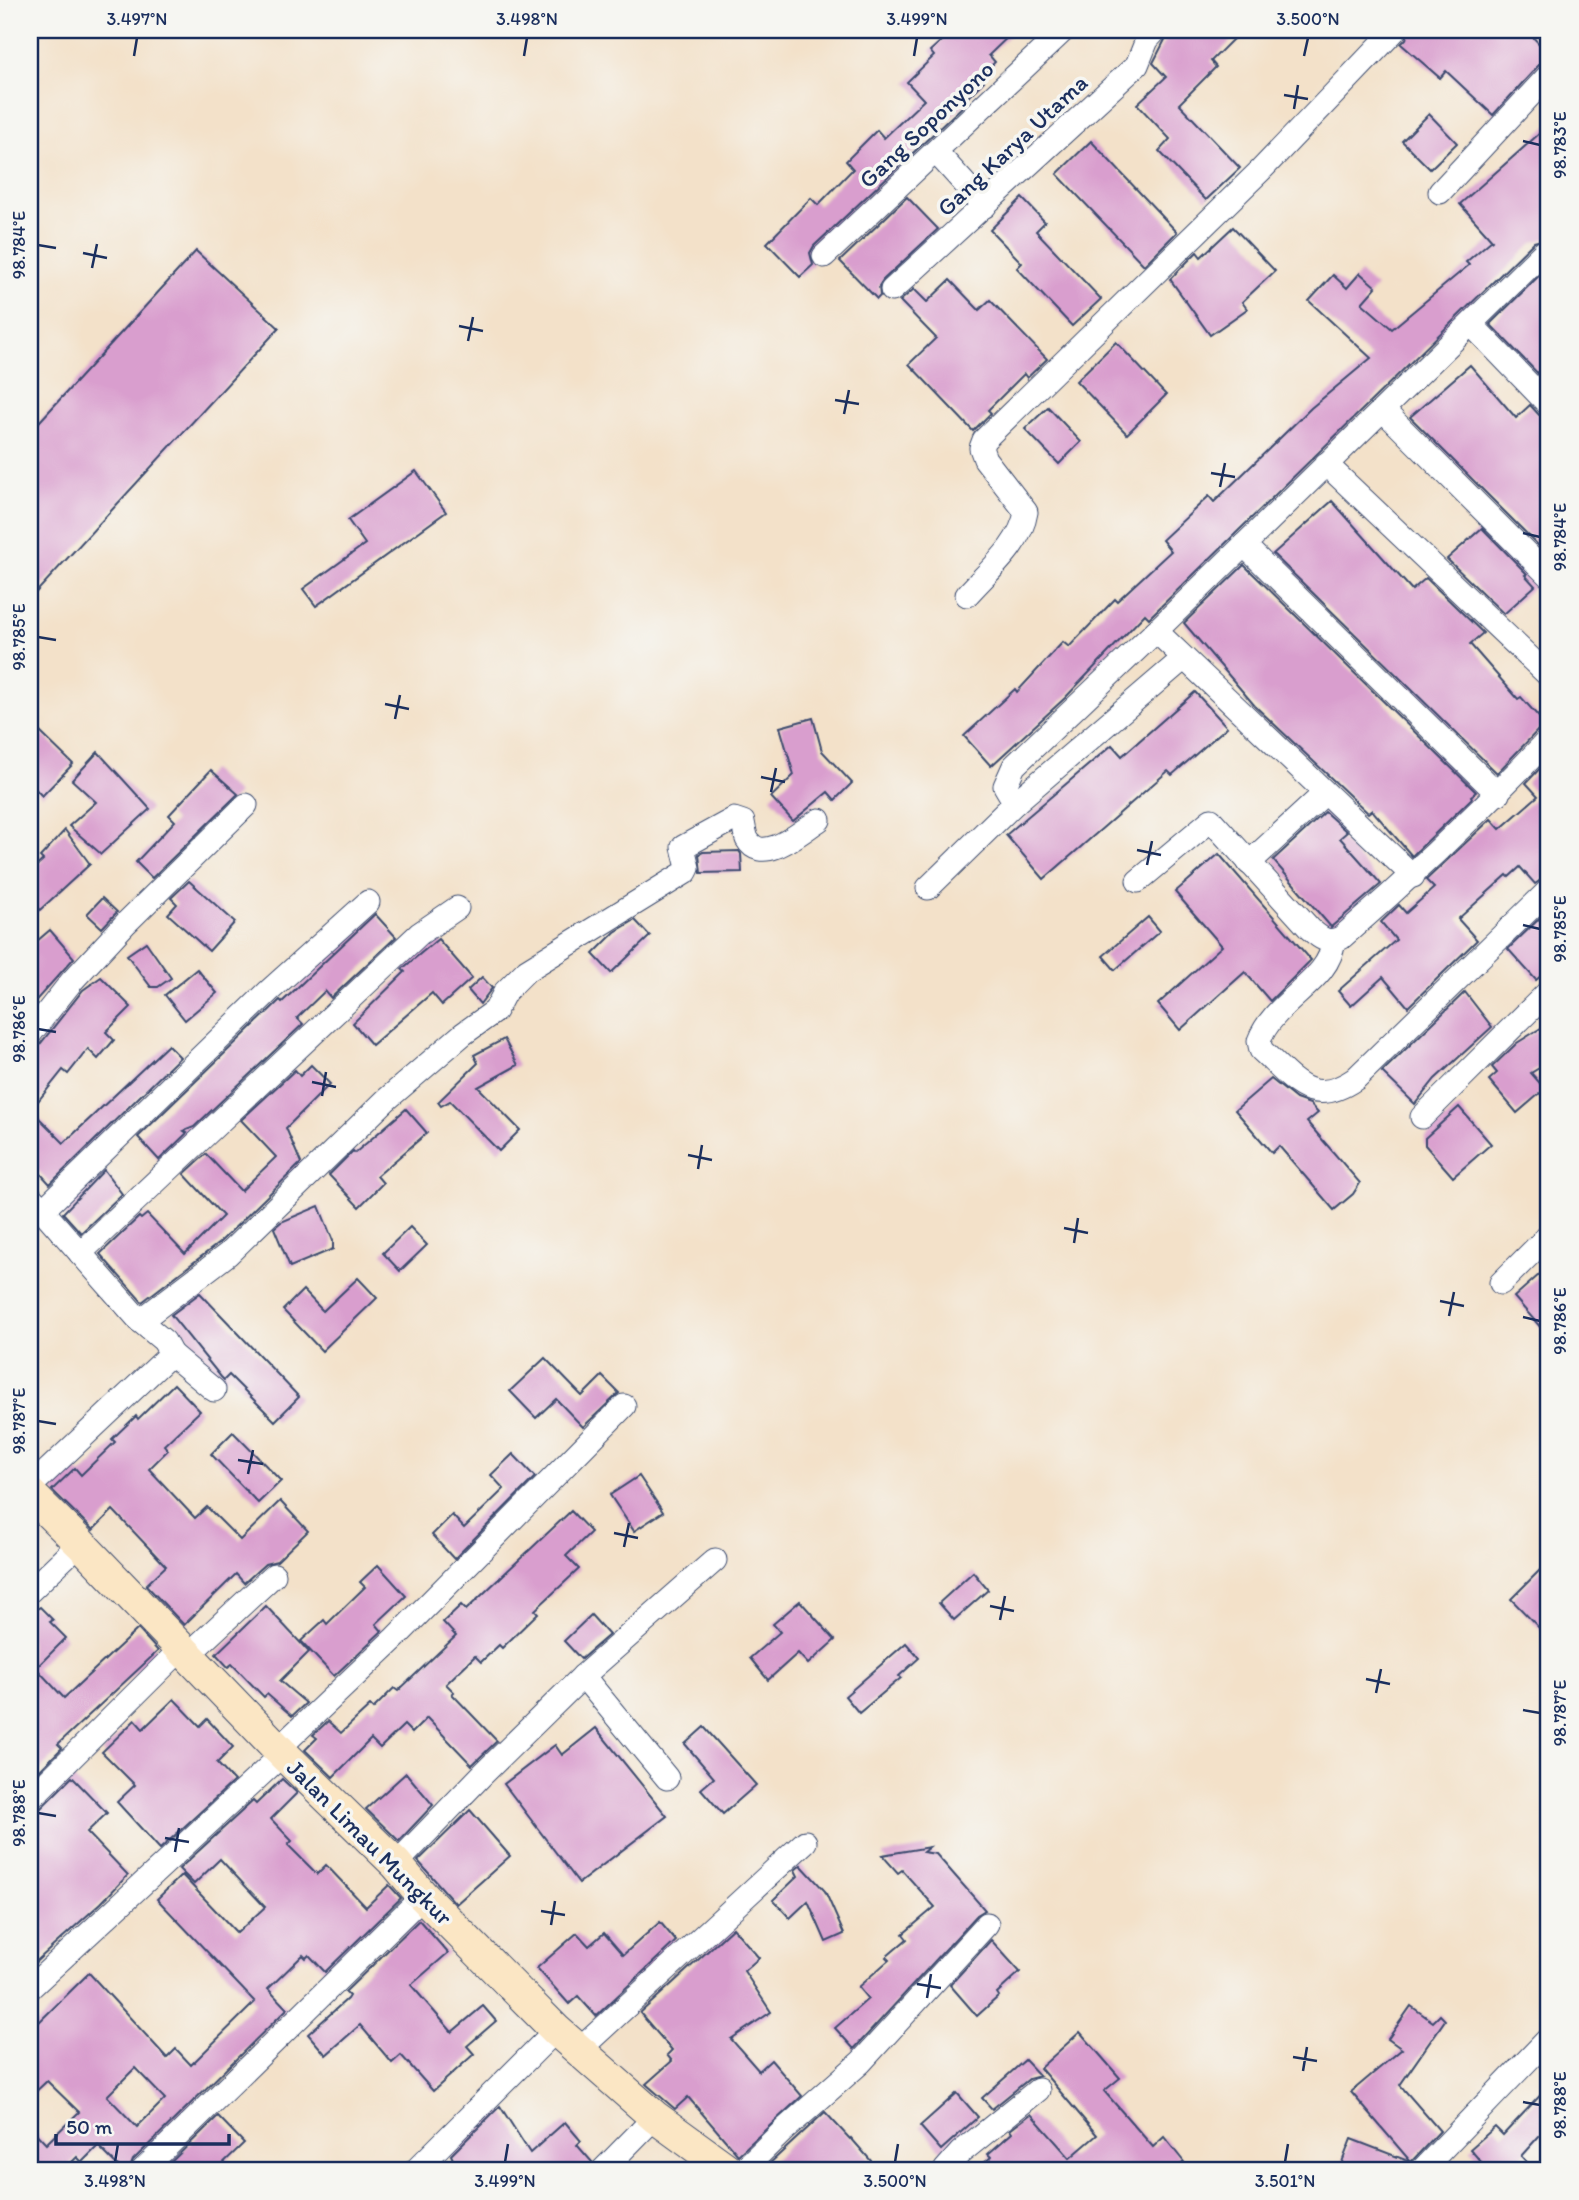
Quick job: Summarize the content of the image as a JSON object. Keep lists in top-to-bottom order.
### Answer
{
  "streets": {
    "street": ["Gang Soponyono", "Gang Karya Utama", "Jalan Limau Mungkur"]
  },
  "scale_bar": "50 m",
  "coordinates": [
    "3.497°N",
    "3.498°N",
    "3.499°N",
    "3.500°N",
    "98.783°E",
    "98.784°E",
    "98.785°E",
    "98.786°E",
    "98.787°E",
    "98.788°E",
    "3.501°N"
  ]
}
